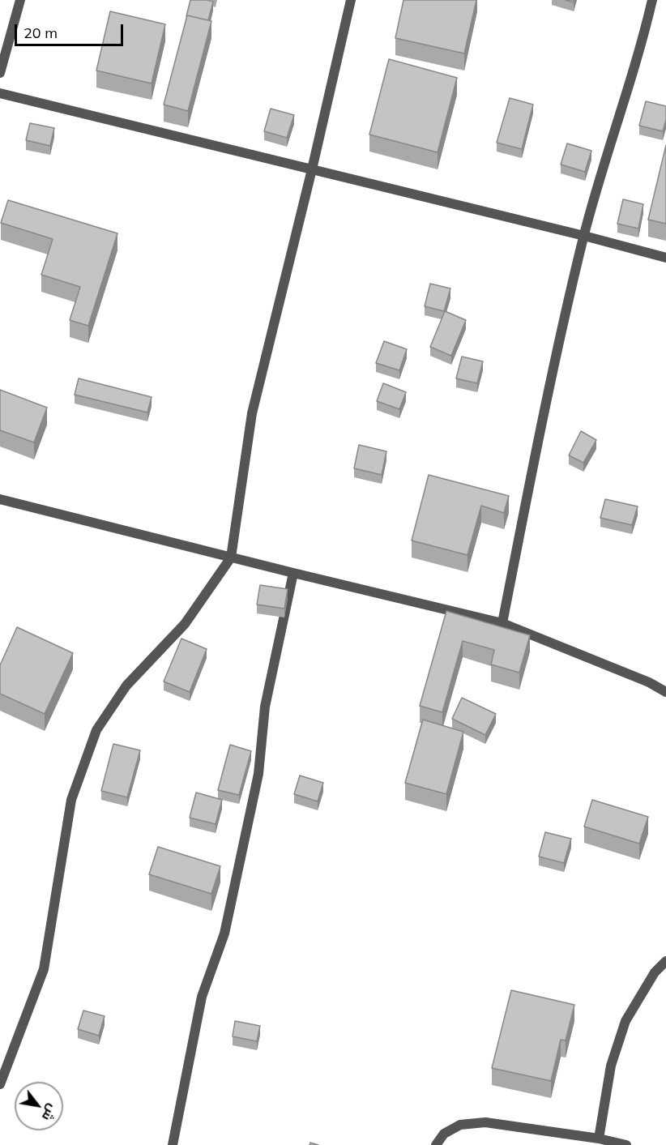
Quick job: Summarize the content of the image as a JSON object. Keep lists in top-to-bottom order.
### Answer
{
  "scale_bar": "20 m",
  "north": "bottom right"
}
